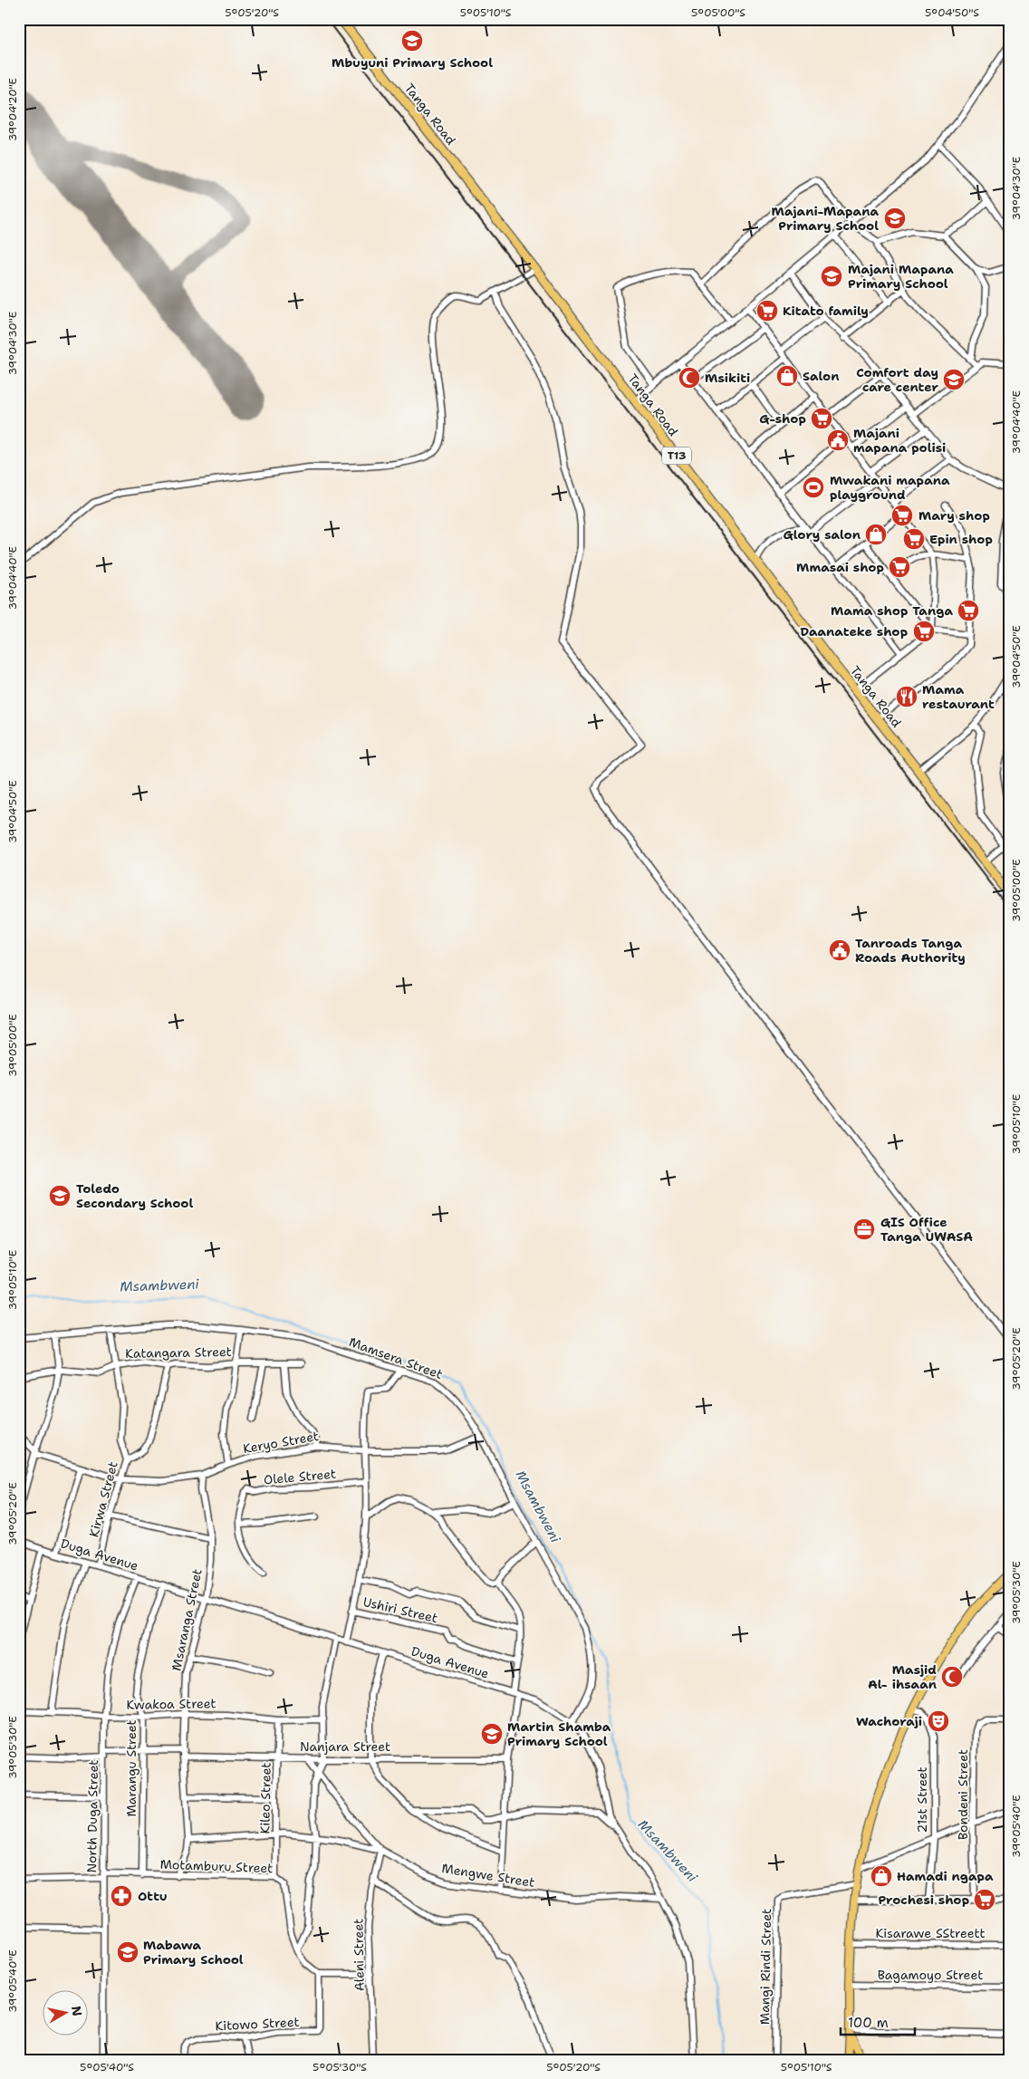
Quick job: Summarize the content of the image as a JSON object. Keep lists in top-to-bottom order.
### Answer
{
  "streets": {
    "highway": ["Tanga Road", "T13"],
    "street": [
      "Katangara Street",
      "Mamsera Street",
      "Keryo Street",
      "Olele Street",
      "Kirwa Street",
      "Duga Avenue",
      "Ushiri Street",
      "Msaranga Street",
      "Kwakoa Street",
      "Nanjara Street",
      "Marangu Street",
      "Bondeni Street",
      "Kileo Street",
      "21st Street",
      "North Duga Street",
      "Motamburu Street",
      "Mengwe Street",
      "Kisarawe SStreett",
      "Aleni Street",
      "Mangi Rindi Street",
      "Bagamoyo Street",
      "Kitowo Street"
    ]
  },
  "crossings": [
    ["Katangara Street", "Kirwa Street"],
    ["Mamsera Street", "Keryo Street"],
    ["Mamsera Street", "Kirwa Street"],
    ["Mamsera Street", "Duga Avenue"],
    ["Keryo Street", "Kirwa Street"],
    ["Keryo Street", "Msaranga Street"],
    ["Kirwa Street", "Duga Avenue"],
    ["Duga Avenue", "Msaranga Street"],
    ["Duga Avenue", "Marangu Street"],
    ["Duga Avenue", "North Duga Street"],
    ["Duga Avenue", "Mengwe Street"],
    ["Msaranga Street", "Kwakoa Street"],
    ["Msaranga Street", "Nanjara Street"],
    ["Msaranga Street", "Motamburu Street"],
    ["Kwakoa Street", "Marangu Street"],
    ["Kwakoa Street", "Kileo Street"],
    ["Kwakoa Street", "North Duga Street"],
    ["Nanjara Street", "Marangu Street"],
    ["Nanjara Street", "Kileo Street"],
    ["Nanjara Street", "North Duga Street"],
    ["Nanjara Street", "Mengwe Street"],
    ["Marangu Street", "Motamburu Street"],
    ["Kileo Street", "Motamburu Street"],
    ["North Duga Street", "Motamburu Street"],
    ["Motamburu Street", "Kitowo Street"],
    ["Mengwe Street", "Aleni Street"]
  ],
  "water": ["Msambweni"],
  "places": {
    "school or university": [
      "Mbuyuni Primary School",
      "Majani-Mapana Primary School",
      "Majani Mapana Primary School",
      "Comfort day care center",
      "Toledo Secondary School",
      "Martin Shamba Primary School",
      "Mabawa Primary School"
    ],
    "supermarket": [
      "Kitato family",
      "G-shop",
      "Mary shop",
      "Epin shop",
      "Mmasai shop",
      "Mama shop Tanga",
      "Daanateke shop",
      "Prochesi shop"
    ],
    "shop": ["Salon", "Glory salon", "Hamadi ngapa"],
    "mosque": ["Msikiti", "Masjid Al- ihsaan"],
    "public building": ["Majani mapana polisi", "Tanroads Tanga Roads Authority"],
    "sports": ["Mwakani mapana playground"],
    "restaurant": ["Mama restaurant"],
    "office": ["GIS Office Tanga UWASA"],
    "theatre": ["Wachoraji"],
    "pharmacy": ["Ottu"]
  },
  "scale_bar": "100 m",
  "north": "right",
  "coordinates": [
    "5°05'20\"S",
    "5°05'10\"S",
    "5°05'00\"S",
    "5°04'50\"S",
    "39°04'20\"E",
    "39°04'30\"E",
    "39°04'40\"E",
    "39°04'50\"E",
    "39°05'00\"E",
    "39°05'10\"E",
    "39°05'20\"E",
    "39°05'30\"E",
    "39°05'40\"E",
    "5°05'40\"S",
    "5°05'30\"S"
  ]
}
